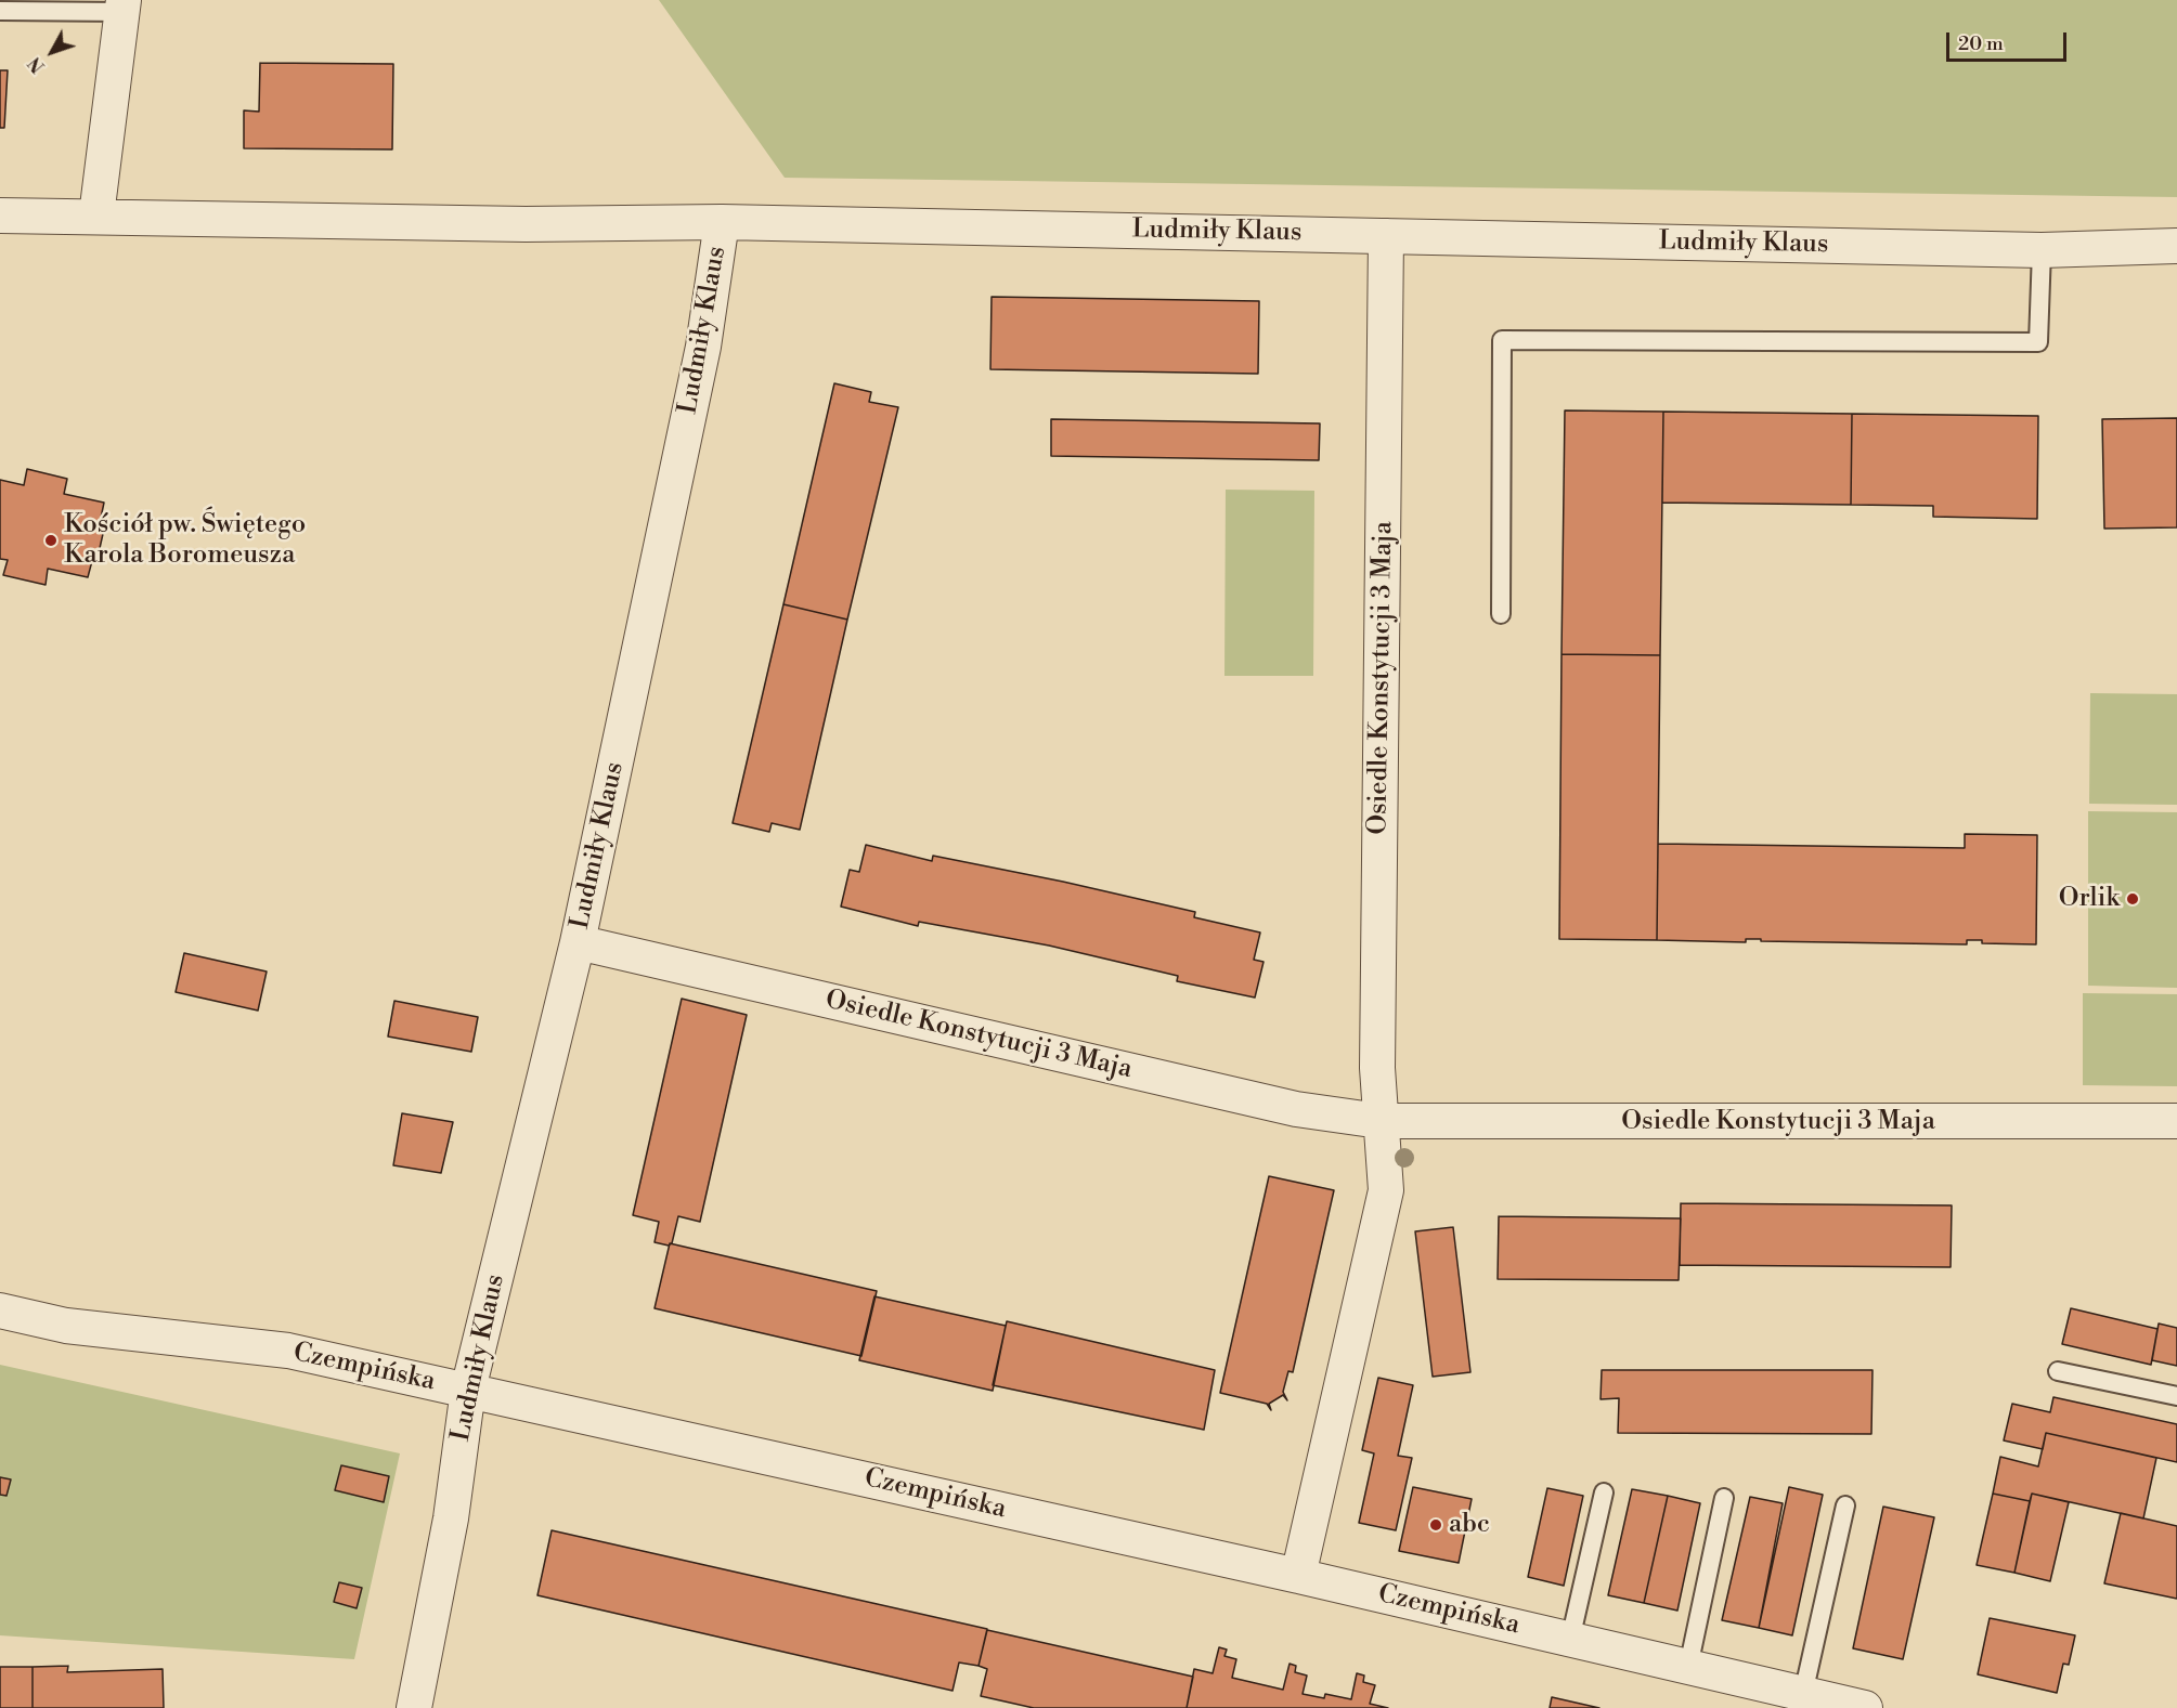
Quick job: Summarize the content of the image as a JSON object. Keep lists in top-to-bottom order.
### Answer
{
  "streets": {
    "street": ["Ludmiły Klaus", "Osiedle Konstytucji 3 Maja", "Czempińska"]
  },
  "crossings": [
    ["Ludmiły Klaus", "Osiedle Konstytucji 3 Maja"],
    ["Ludmiły Klaus", "Czempińska"],
    ["Osiedle Konstytucji 3 Maja", "Czempińska"]
  ],
  "places": ["Kościół pw. Świętego Karola Boromeusza", "Orlik", "abc"],
  "scale_bar": "20 m",
  "north": "bottom left"
}
